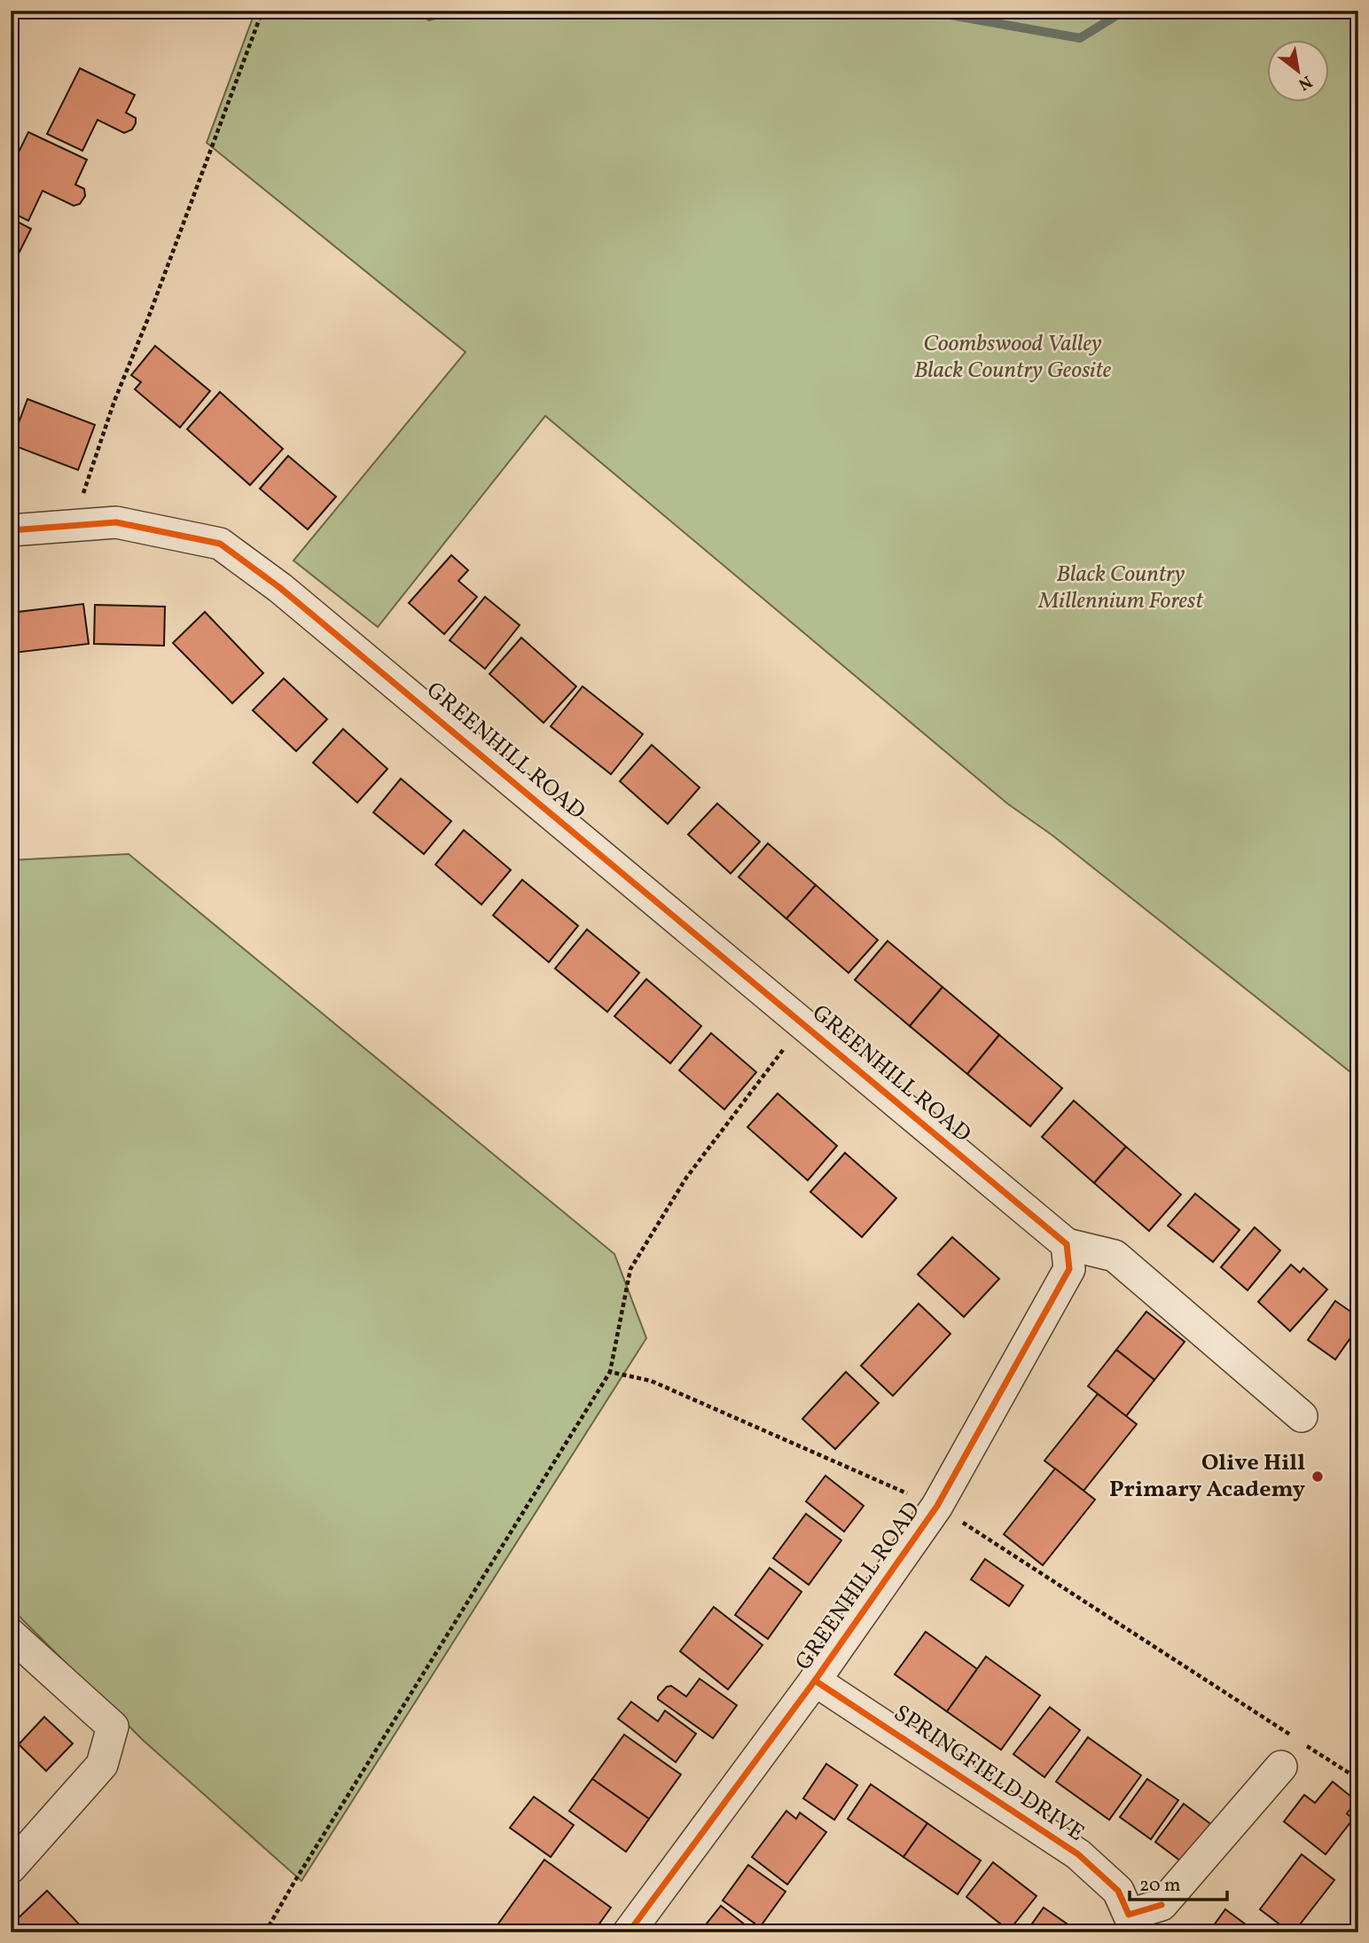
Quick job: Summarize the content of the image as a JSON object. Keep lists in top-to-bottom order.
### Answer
{
  "streets": {
    "street": ["GREENHILL ROAD", "SPRINGFIELD DRIVE"]
  },
  "crossings": [
    ["GREENHILL ROAD", "SPRINGFIELD DRIVE"]
  ],
  "parks": ["Coombswood Valley Black Country Geosite", "Black Country Millennium Forest"],
  "places": ["Olive Hill Primary Academy"],
  "scale_bar": "20 m",
  "north": "bottom right"
}
